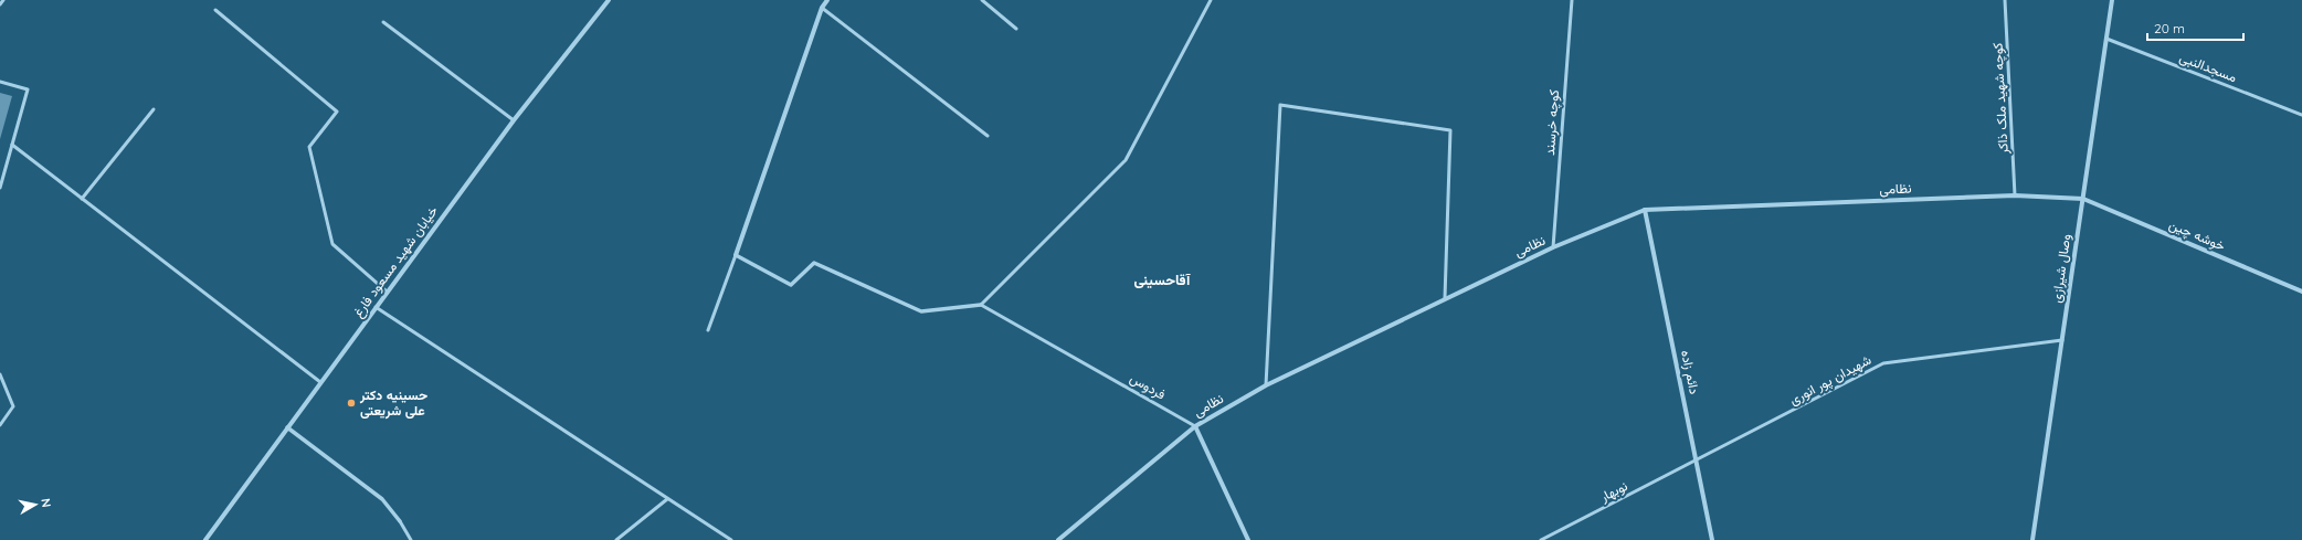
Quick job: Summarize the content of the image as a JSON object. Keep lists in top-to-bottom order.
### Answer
{
  "streets": {
    "street": [
      "نظامی",
      "خوشه چین",
      "خیابان شهید مسعود فارغ",
      "وصال شیرازی",
      "دائم زاده"
    ],
    "lane": [
      "مسجدالنبی",
      "کوچه شهید ملک ذاکر",
      "کوچه خرسند",
      "شهیدان پور انوری",
      "فردوس",
      "نوبهار"
    ]
  },
  "crossings": [
    ["مسجدالنبی", "وصال شیرازی"],
    ["کوچه شهید ملک ذاکر", "نظامی"],
    ["کوچه خرسند", "نظامی"],
    ["نظامی", "خوشه چین"],
    ["نظامی", "وصال شیرازی"],
    ["نظامی", "دائم زاده"],
    ["نظامی", "فردوس"],
    ["خوشه چین", "وصال شیرازی"],
    ["وصال شیرازی", "شهیدان پور انوری"],
    ["دائم زاده", "شهیدان پور انوری"],
    ["دائم زاده", "نوبهار"],
    ["شهیدان پور انوری", "نوبهار"]
  ],
  "districts": ["آقاحسینی"],
  "places": ["حسینیه دکتر علی شریعتی"],
  "scale_bar": "20 m",
  "north": "right"
}
